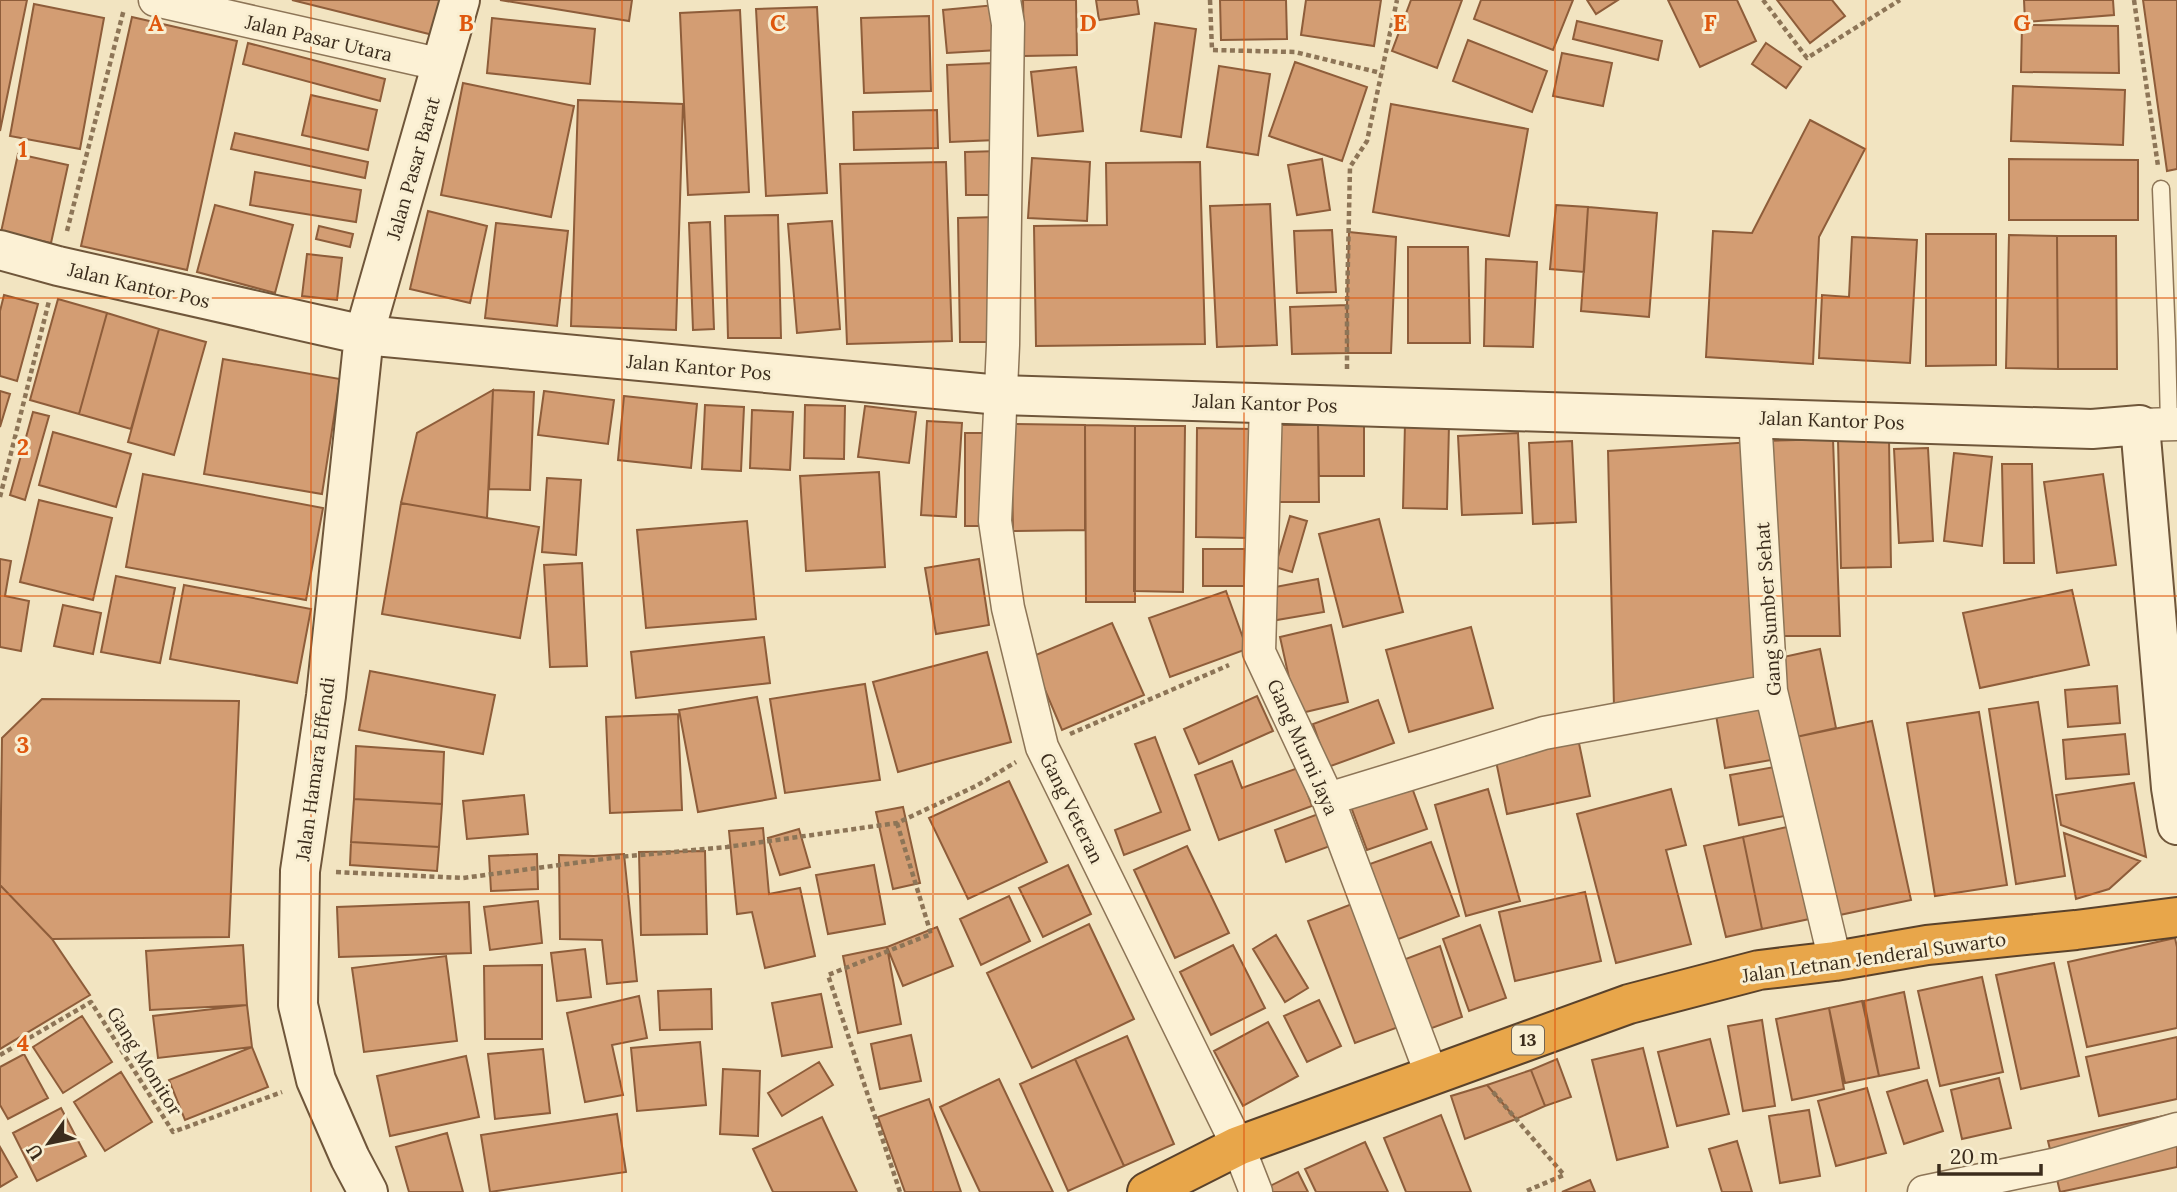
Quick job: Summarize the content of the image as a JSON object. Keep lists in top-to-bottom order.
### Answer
{
  "streets": {
    "highway": ["Jalan Letnan Jenderal Suwarto", "13"],
    "street": [
      "Jalan Pasar Utara",
      "Jalan Pasar Barat",
      "Jalan Kantor Pos",
      "Gang Sumber Sehat",
      "Gang Murni Jaya",
      "Jalan Hamara Effendi",
      "Gang Veteran"
    ],
    "path": ["Gang Monitor"]
  },
  "crossings": [
    ["Jalan Pasar Utara", "Jalan Pasar Barat"],
    ["Jalan Pasar Barat", "Jalan Kantor Pos"],
    ["Jalan Pasar Barat", "Jalan Hamara Effendi"],
    ["Jalan Kantor Pos", "Gang Sumber Sehat"],
    ["Jalan Kantor Pos", "Gang Murni Jaya"],
    ["Jalan Kantor Pos", "Jalan Hamara Effendi"],
    ["Jalan Kantor Pos", "Gang Veteran"],
    ["Gang Sumber Sehat", "Jalan Letnan Jenderal Suwarto"],
    ["Gang Murni Jaya", "Jalan Letnan Jenderal Suwarto"],
    ["Jalan Hamara Effendi", "Gang Monitor"],
    ["Gang Veteran", "Jalan Letnan Jenderal Suwarto"]
  ],
  "scale_bar": "20 m",
  "north": "bottom left",
  "grid": {
    "columns": [
      "A",
      "B",
      "C",
      "D",
      "E",
      "F",
      "G"
    ],
    "rows": [
      "1",
      "2",
      "3",
      "4"
    ]
  }
}
